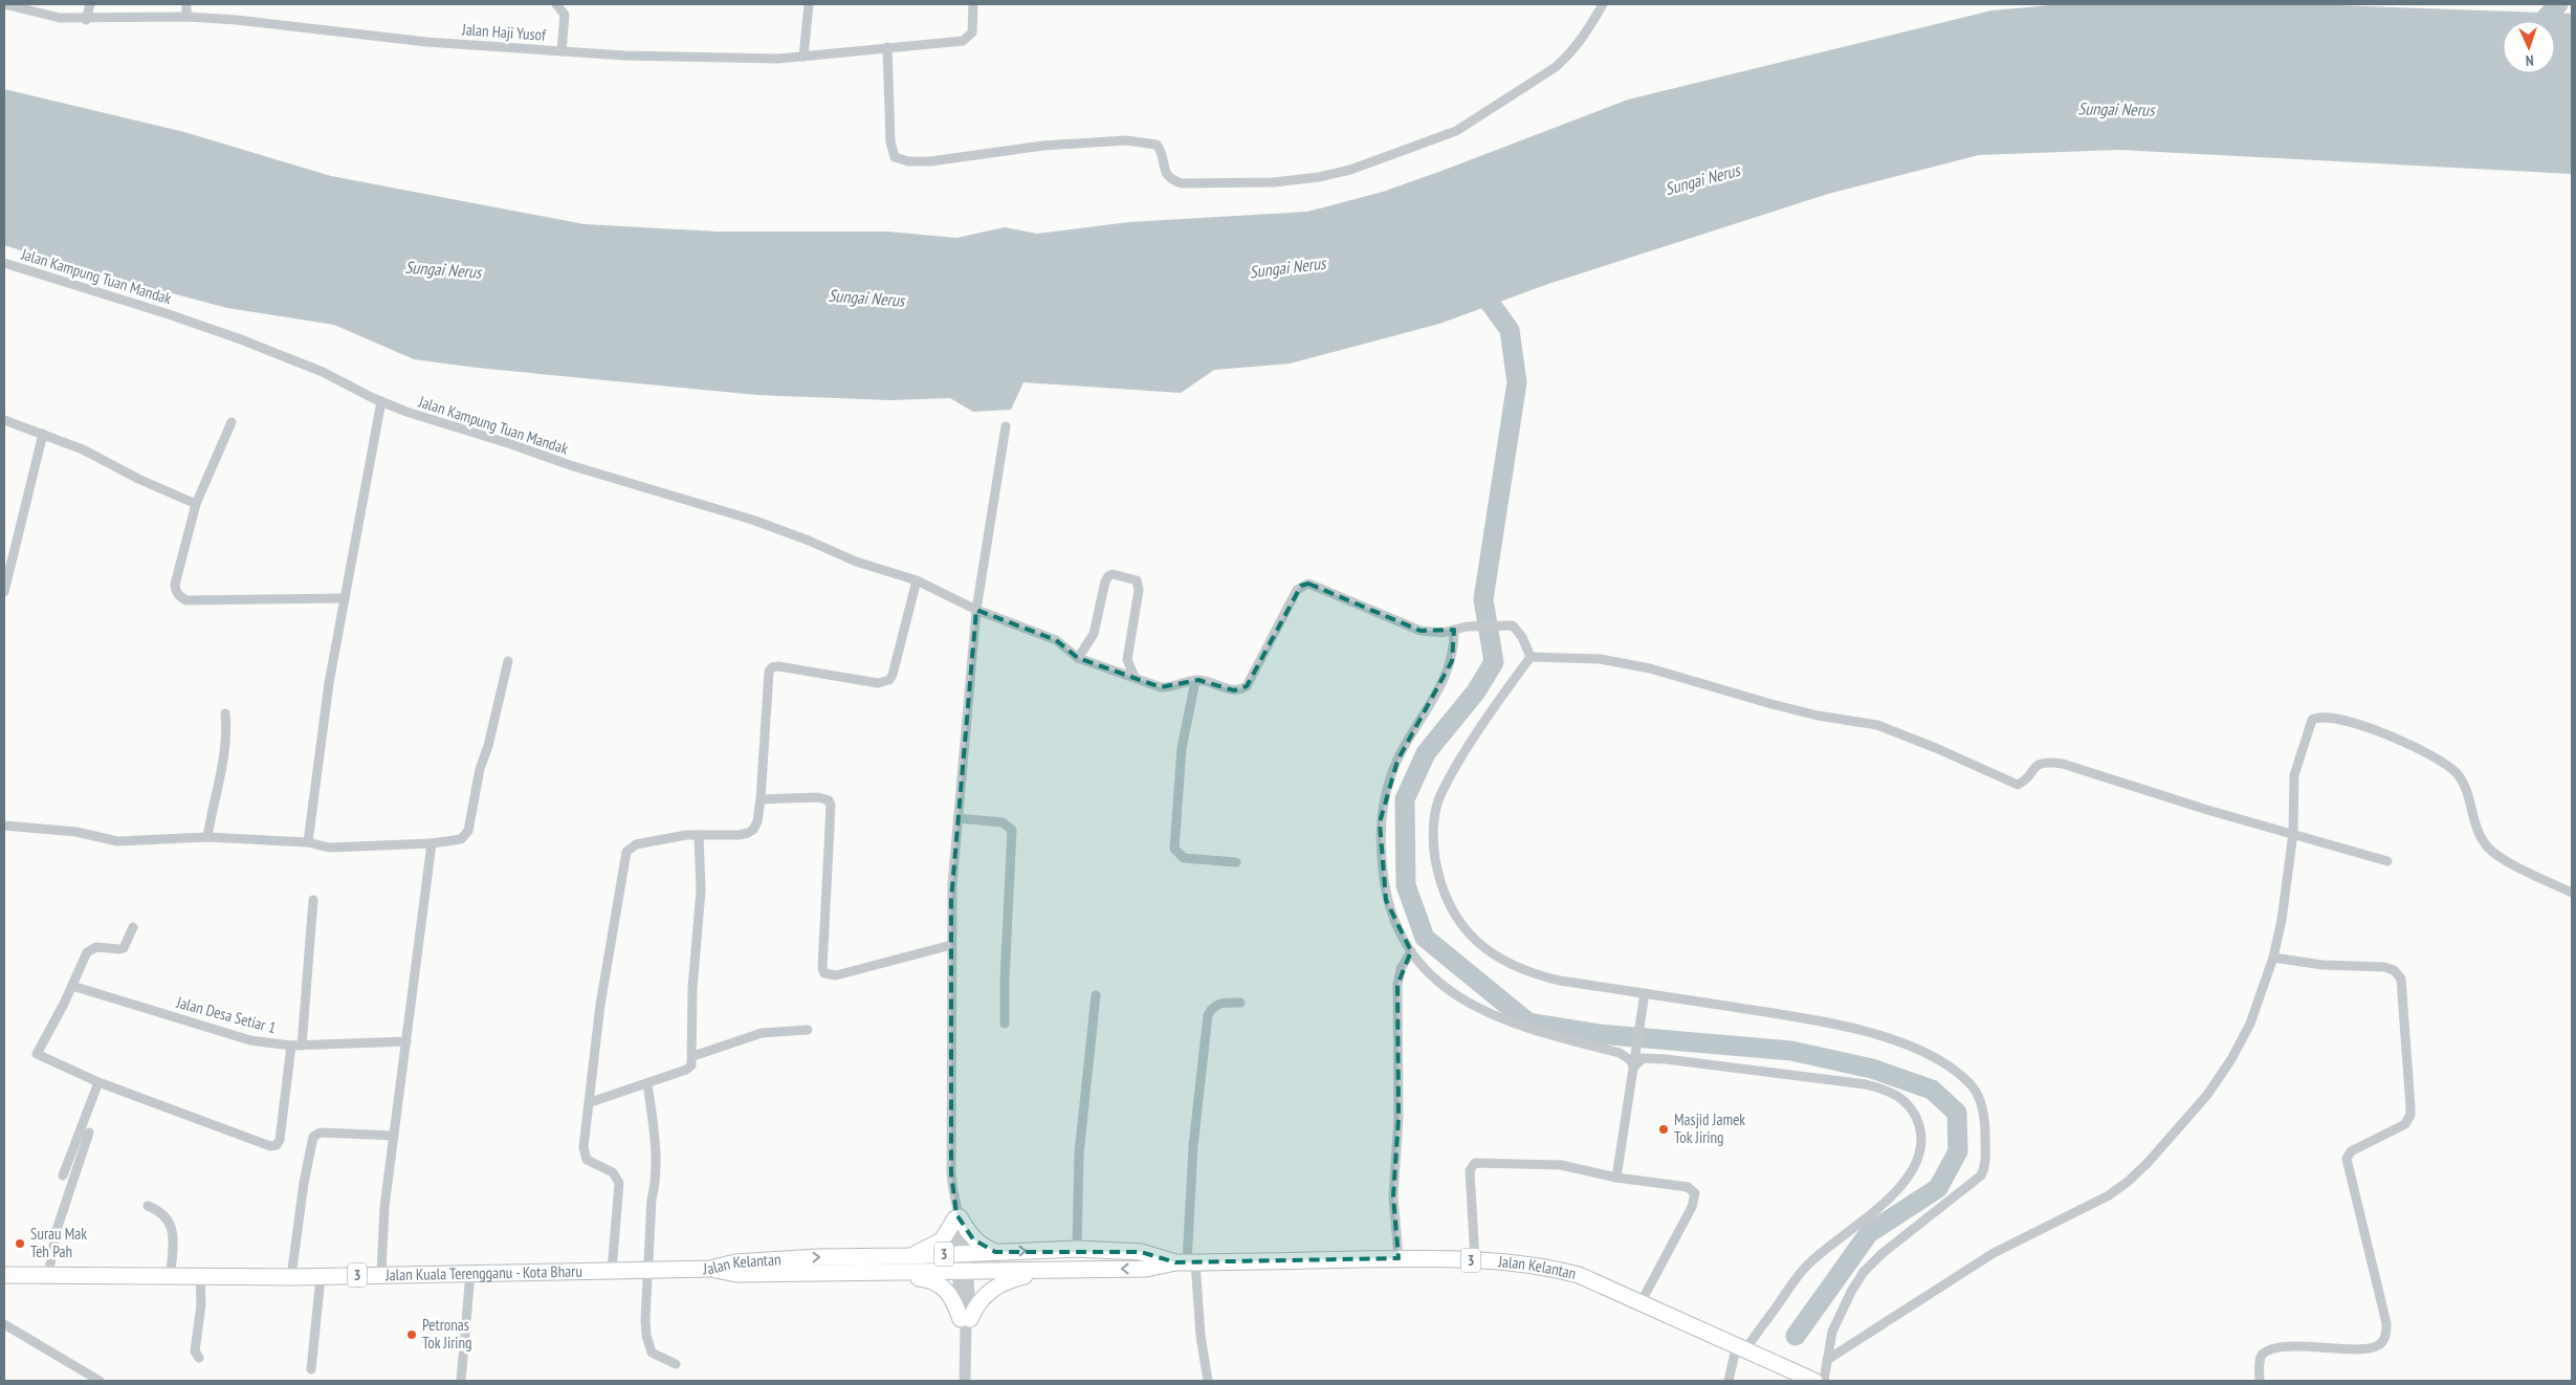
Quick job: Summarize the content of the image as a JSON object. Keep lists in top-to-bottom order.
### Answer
{
  "streets": {
    "highway": ["3", "Jalan Kelantan", "Jalan Kuala Terengganu - Kota Bharu"],
    "street": ["Jalan Haji Yusof", "Jalan Kampung Tuan Mandak", "Jalan Desa Setiar 1"]
  },
  "crossings": [
    ["Jalan Kelantan", "Jalan Kuala Terengganu - Kota Bharu"]
  ],
  "water": ["Sungai Nerus"],
  "places": ["Masjid Jamek Tok Jiring", "Surau Mak Teh Pah", "Petronas Tok Jiring"],
  "north": "bottom"
}
